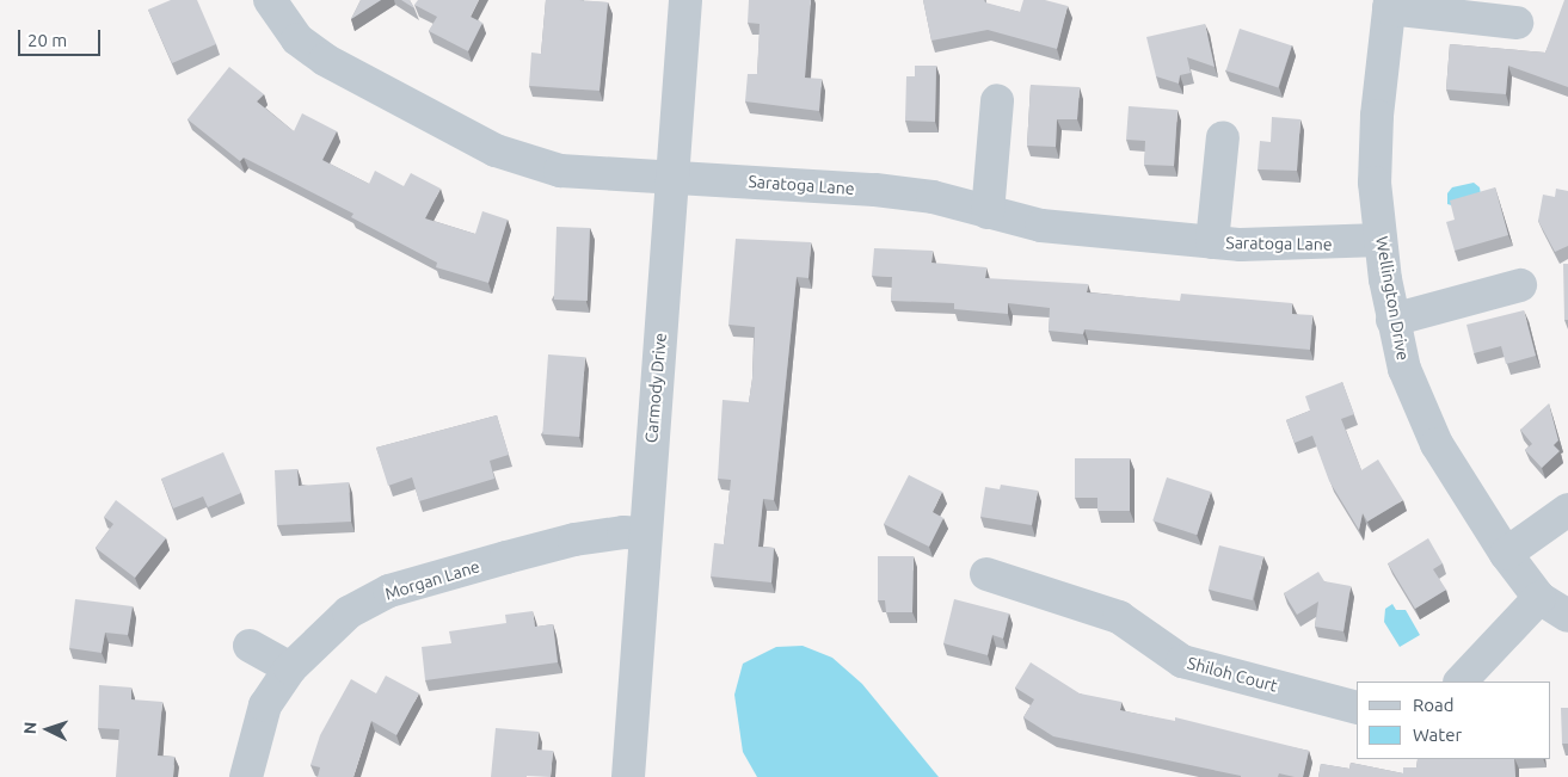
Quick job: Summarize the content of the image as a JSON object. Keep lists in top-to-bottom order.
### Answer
{
  "streets": {
    "street": [
      "Saratoga Lane",
      "Wellington Drive",
      "Carmody Drive",
      "Morgan Lane",
      "Shiloh Court"
    ]
  },
  "crossings": [
    ["Saratoga Lane", "Wellington Drive"],
    ["Saratoga Lane", "Carmody Drive"],
    ["Carmody Drive", "Morgan Lane"]
  ],
  "legend": ["Road", "Water"],
  "scale_bar": "20 m",
  "north": "left"
}
